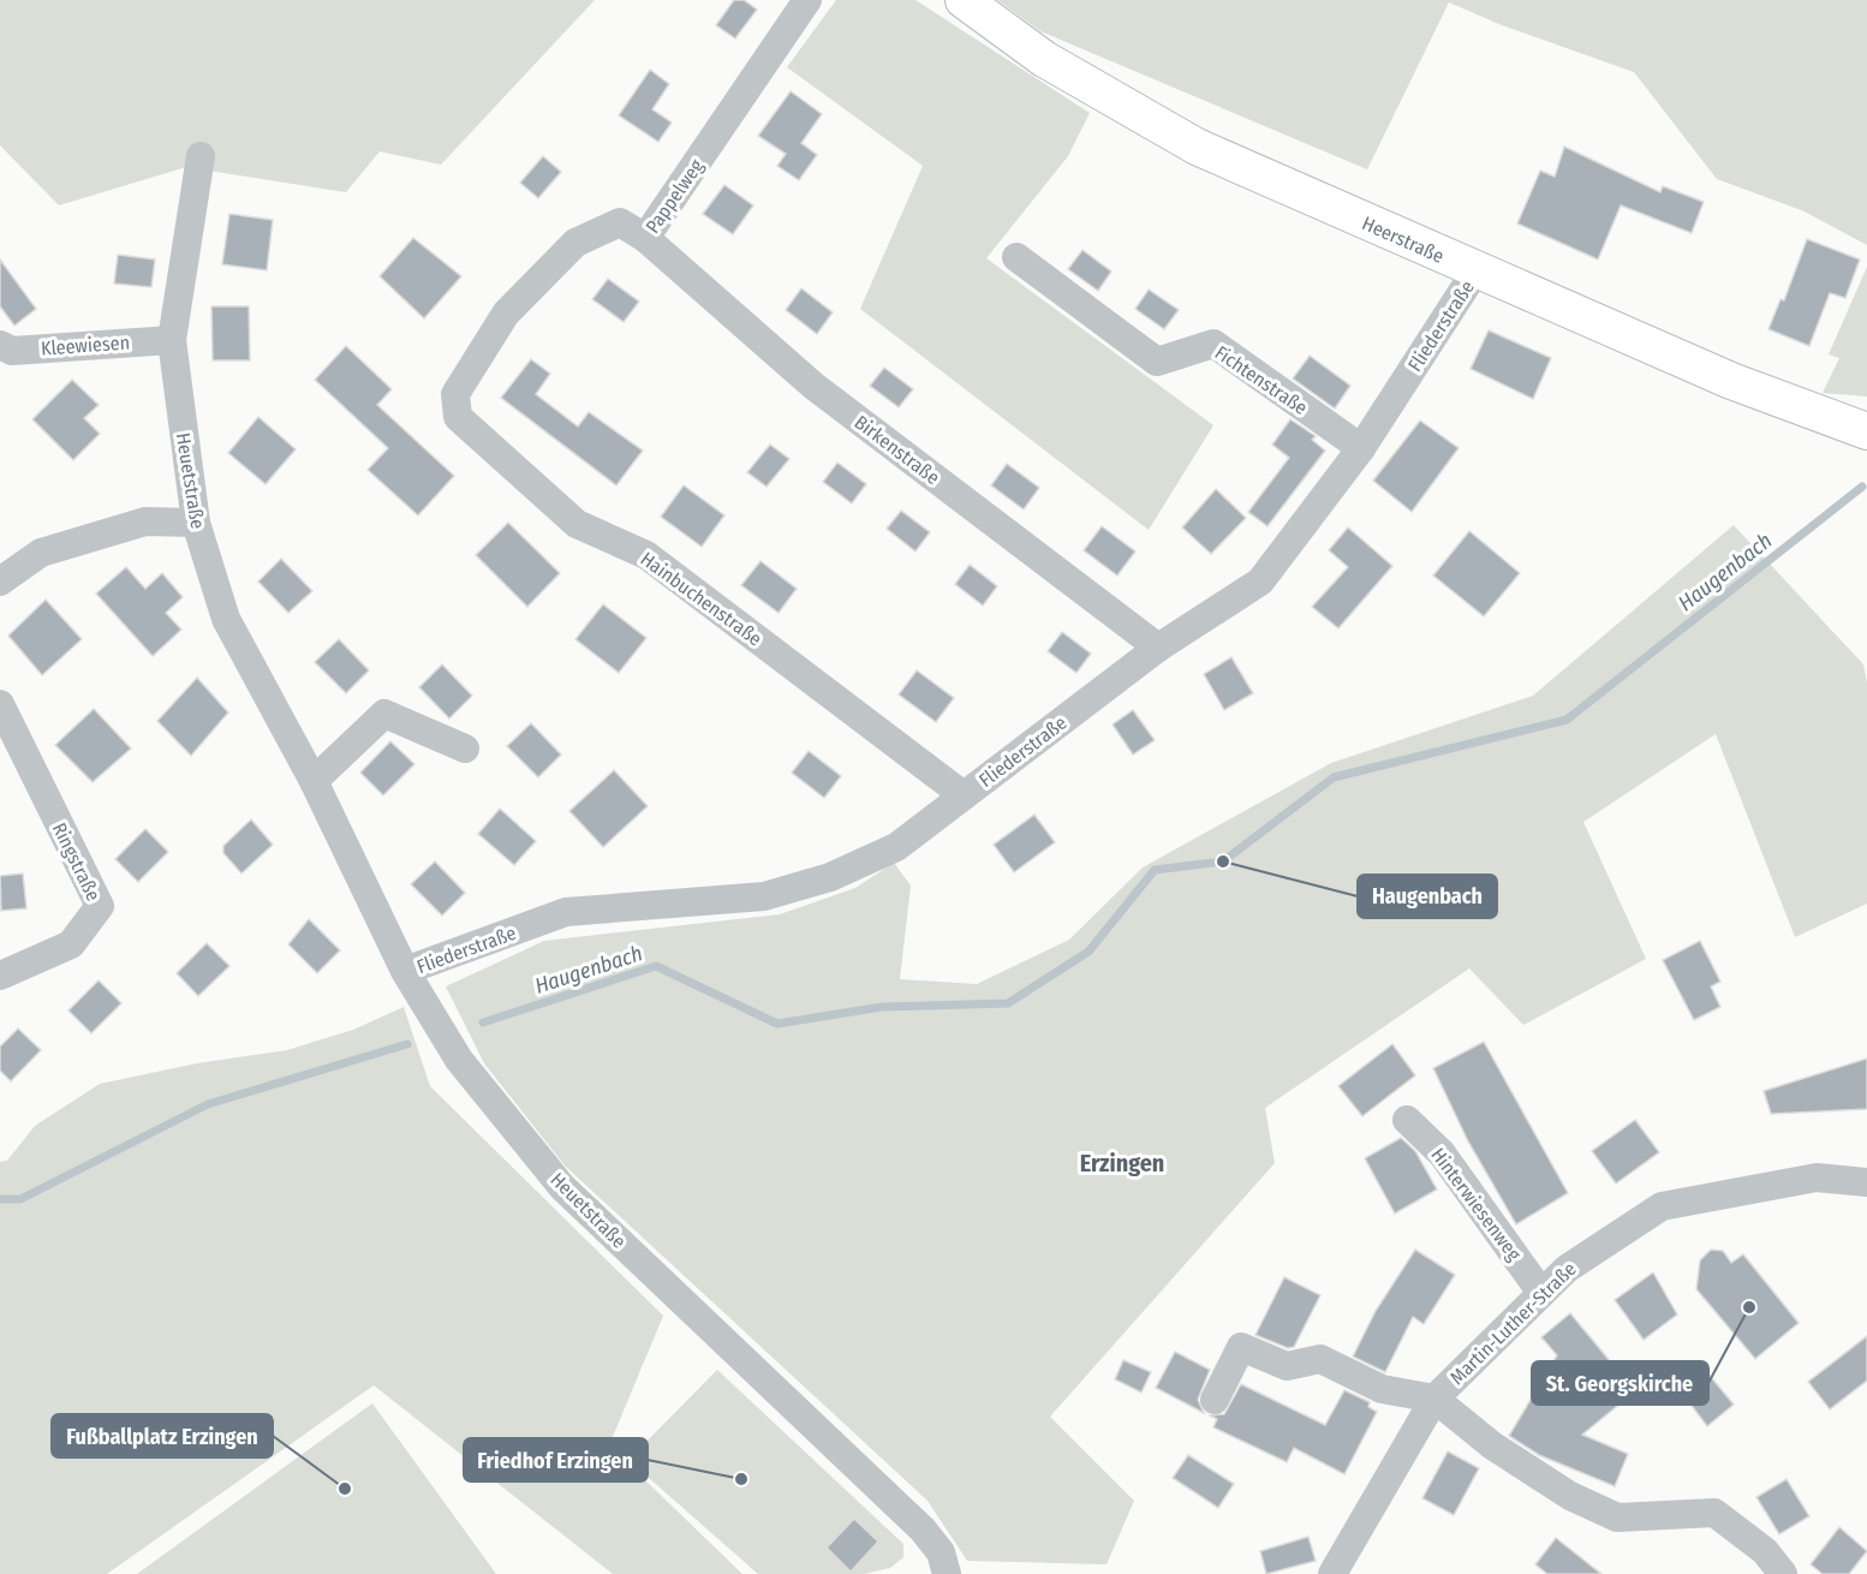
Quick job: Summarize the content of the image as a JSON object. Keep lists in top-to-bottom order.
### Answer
{
  "streets": {
    "main road": ["Heerstraße"],
    "street": [
      "Pappelweg",
      "Fliederstraße",
      "Kleewiesen",
      "Fichtenstraße",
      "Birkenstraße",
      "Heuetstraße",
      "Hainbuchenstraße",
      "Ringstraße",
      "Hinterwiesenweg",
      "Martin-Luther-Straße"
    ]
  },
  "crossings": [
    ["Pappelweg", "Birkenstraße"],
    ["Pappelweg", "Hainbuchenstraße"],
    ["Heerstraße", "Fliederstraße"],
    ["Fliederstraße", "Fichtenstraße"],
    ["Fliederstraße", "Birkenstraße"],
    ["Fliederstraße", "Heuetstraße"],
    ["Fliederstraße", "Hainbuchenstraße"],
    ["Kleewiesen", "Heuetstraße"],
    ["Hinterwiesenweg", "Martin-Luther-Straße"]
  ],
  "districts": ["Erzingen"],
  "water": ["Haugenbach"],
  "places": [
    "Haugenbach",
    "St. Georgskirche",
    "Friedhof Erzingen",
    "Fußballplatz Erzingen"
  ]
}
